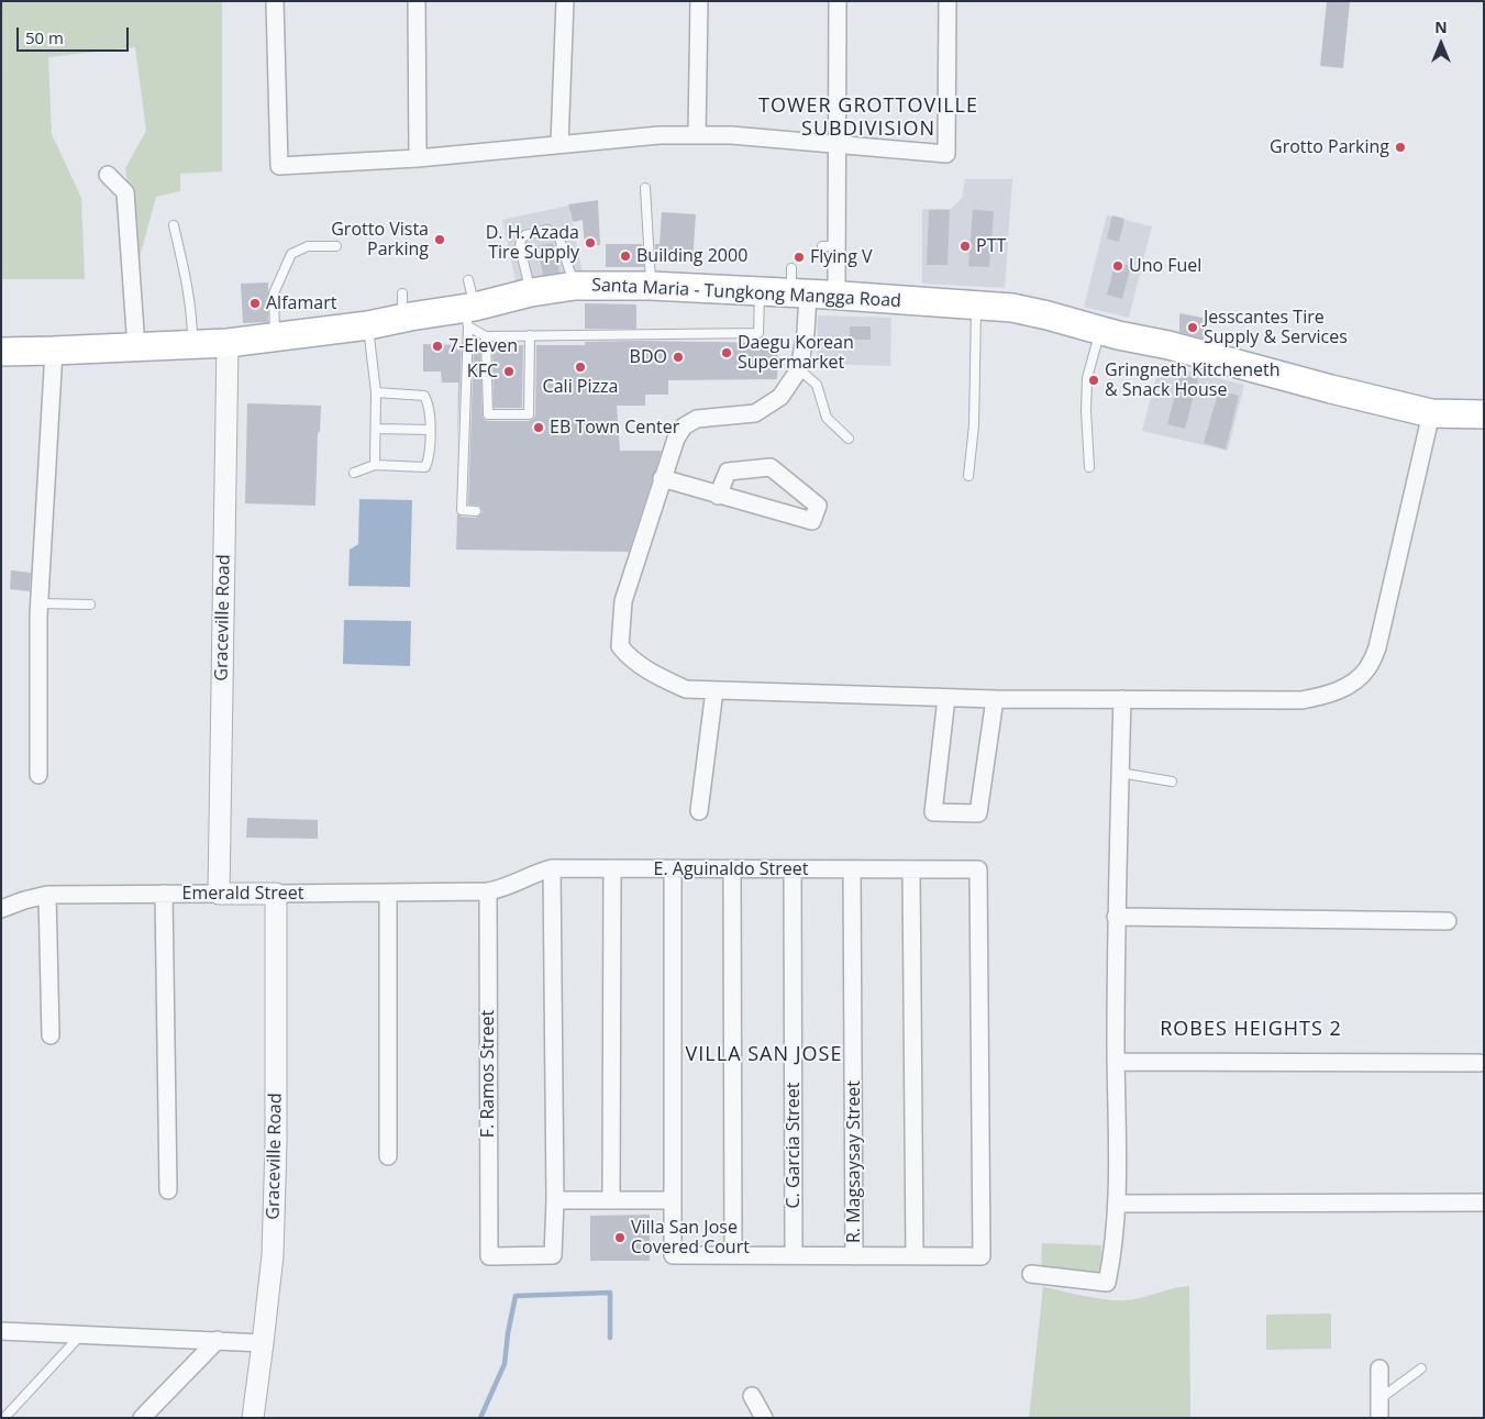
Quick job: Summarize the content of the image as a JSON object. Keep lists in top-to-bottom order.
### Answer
{
  "streets": {
    "main road": ["Santa Maria - Tungkong Mangga Road"],
    "street": [
      "Graceville Road",
      "E. Aguinaldo Street",
      "Emerald Street",
      "F. Ramos Street",
      "C. Garcia Street",
      "R. Magsaysay Street"
    ]
  },
  "crossings": [
    ["Santa Maria - Tungkong Mangga Road", "Graceville Road"],
    ["Graceville Road", "Emerald Street"],
    ["E. Aguinaldo Street", "Emerald Street"],
    ["E. Aguinaldo Street", "F. Ramos Street"],
    ["E. Aguinaldo Street", "C. Garcia Street"],
    ["E. Aguinaldo Street", "R. Magsaysay Street"],
    ["Emerald Street", "F. Ramos Street"]
  ],
  "districts": ["TOWER GROTTOVILLE SUBDIVISION", "ROBES HEIGHTS 2", "VILLA SAN JOSE"],
  "places": [
    "Grotto Parking",
    "Grotto Vista Parking",
    "D. H. Azada Tire Supply",
    "PTT",
    "Building 2000",
    "Flying V",
    "Uno Fuel",
    "Alfamart",
    "Jesscantes Tire Supply & Services",
    "7-Eleven",
    "Daegu Korean Supermarket",
    "BDO",
    "Cali Pizza",
    "KFC",
    "Gringneth Kitcheneth & Snack House",
    "EB Town Center",
    "Villa San Jose Covered Court"
  ],
  "scale_bar": "50 m",
  "north": "top"
}
